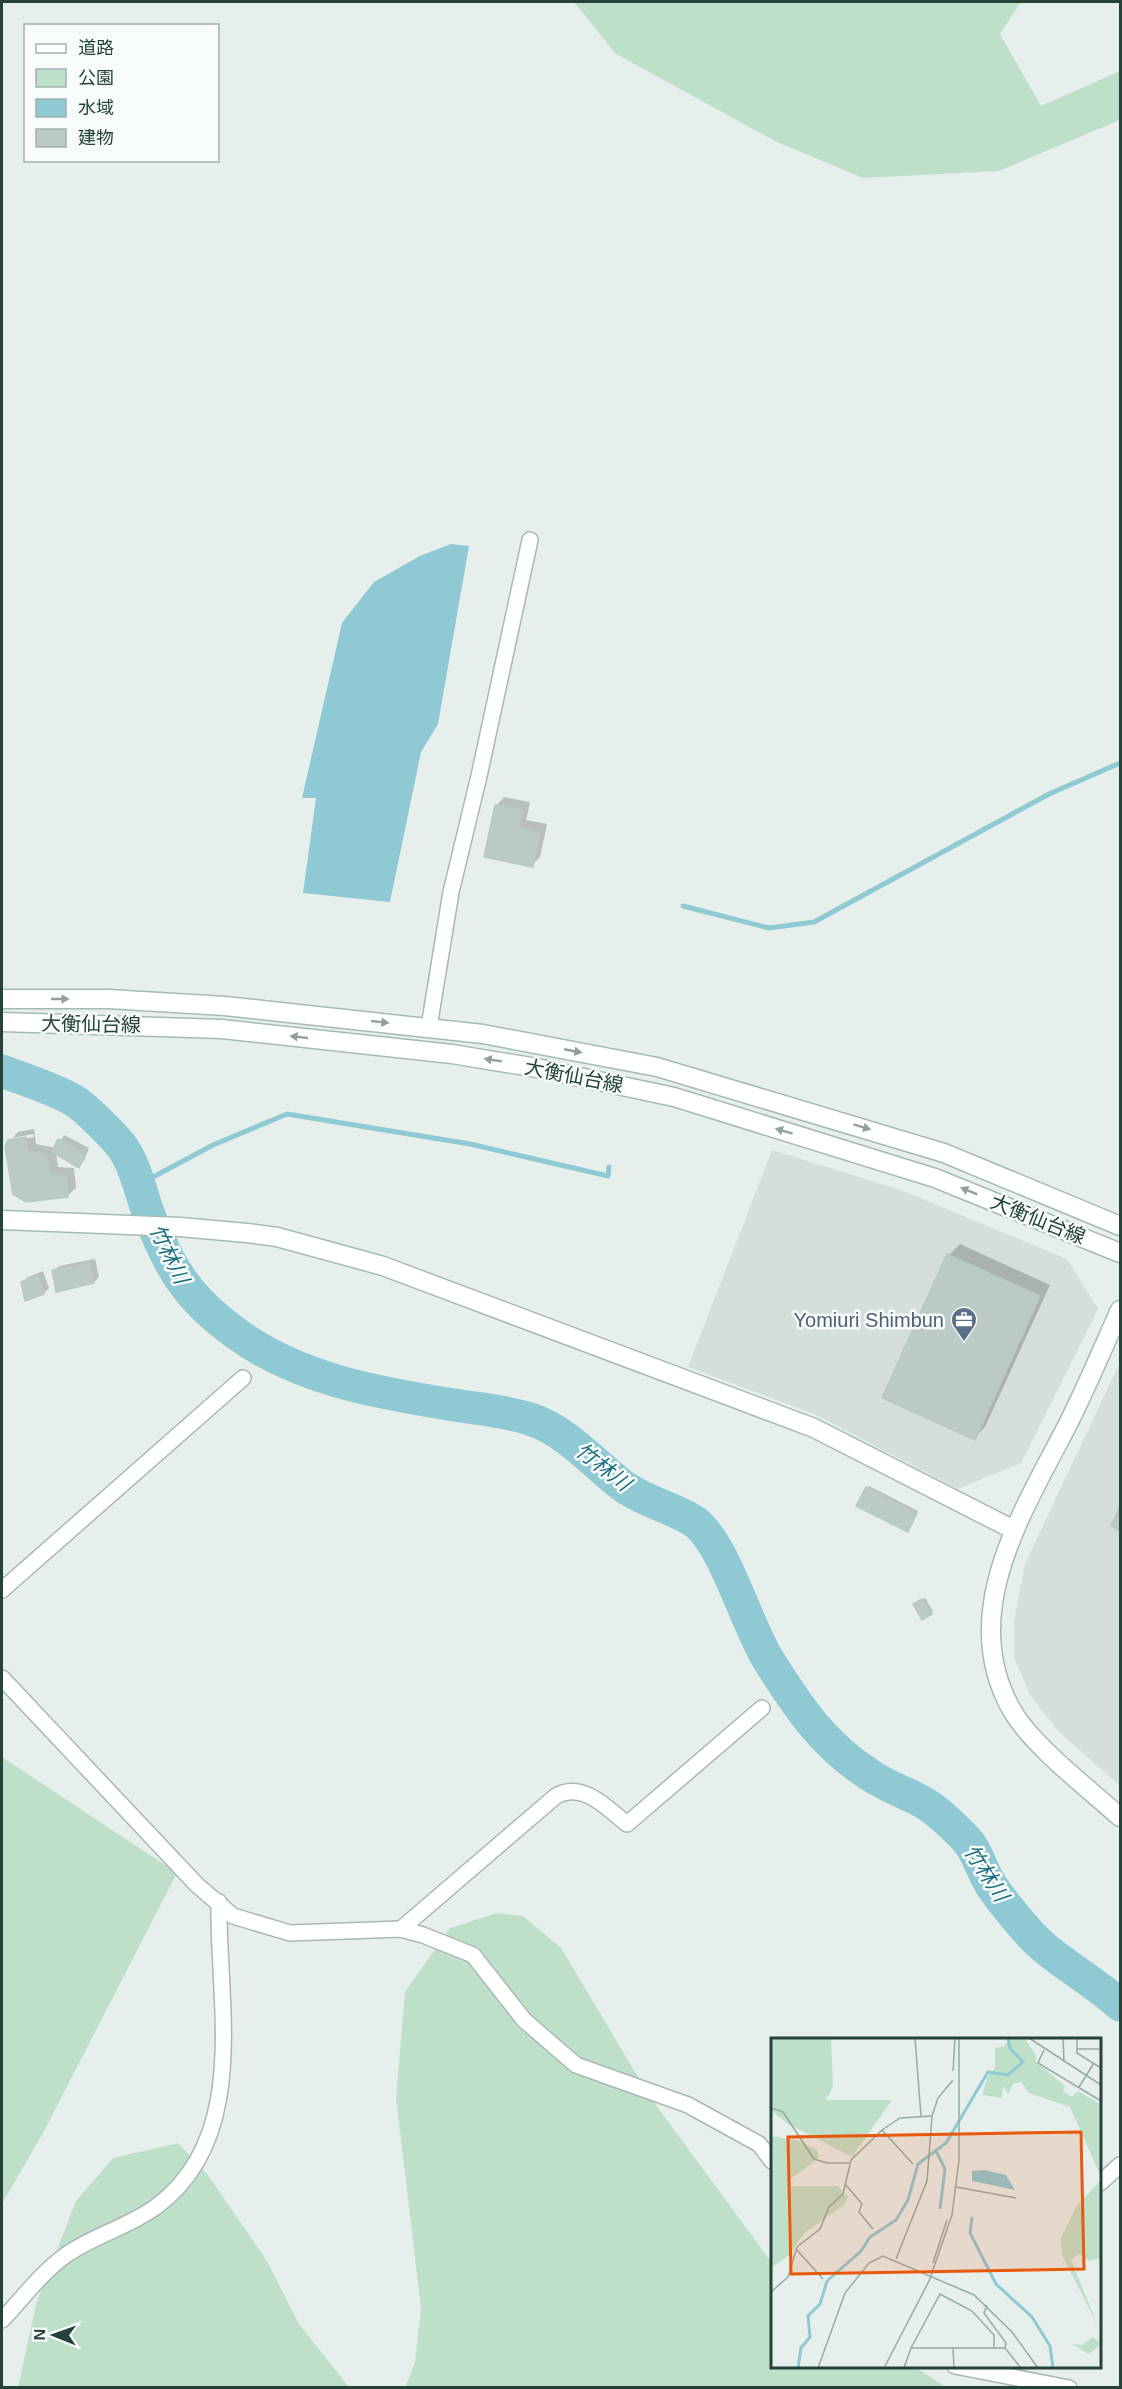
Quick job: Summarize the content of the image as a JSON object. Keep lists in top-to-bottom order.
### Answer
{
  "streets": {
    "main road": ["大衡仙台線"]
  },
  "water": ["竹林川"],
  "places": {
    "office": ["Yomiuri Shimbun"]
  },
  "legend": [
    "道路",
    "公園",
    "水域",
    "建物"
  ],
  "north": "left"
}
